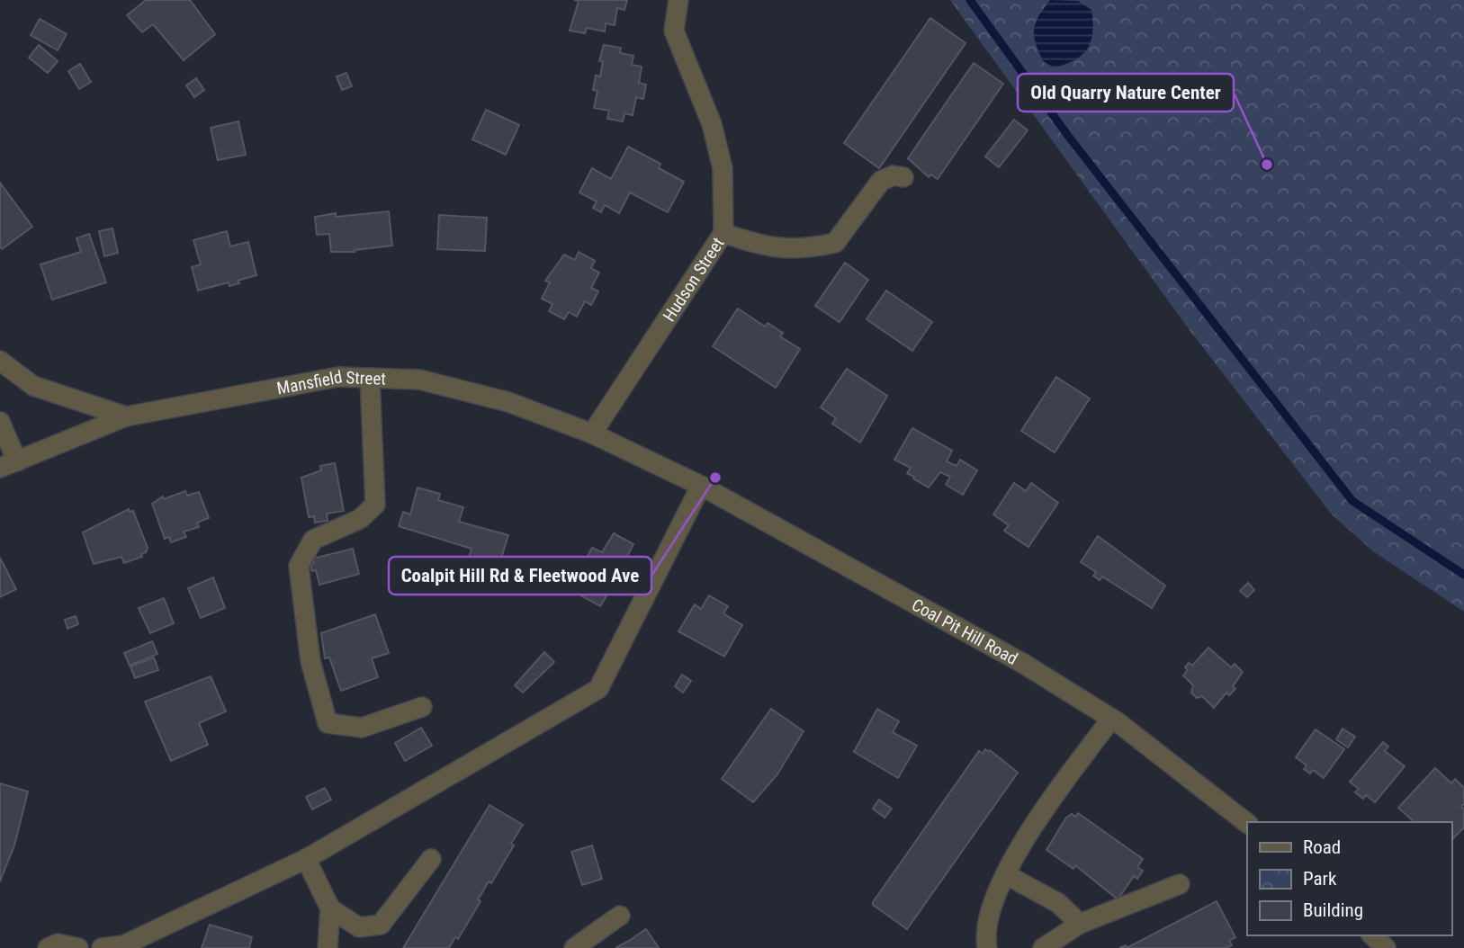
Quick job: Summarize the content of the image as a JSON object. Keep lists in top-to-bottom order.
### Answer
{
  "streets": {
    "street": ["Hudson Street", "Mansfield Street", "Coal Pit Hill Road"]
  },
  "crossings": [
    ["Hudson Street", "Mansfield Street"],
    ["Mansfield Street", "Coal Pit Hill Road"]
  ],
  "places": ["Old Quarry Nature Center", "Coalpit Hill Rd & Fleetwood Ave"],
  "legend": ["Road", "Park", "Building"]
}
